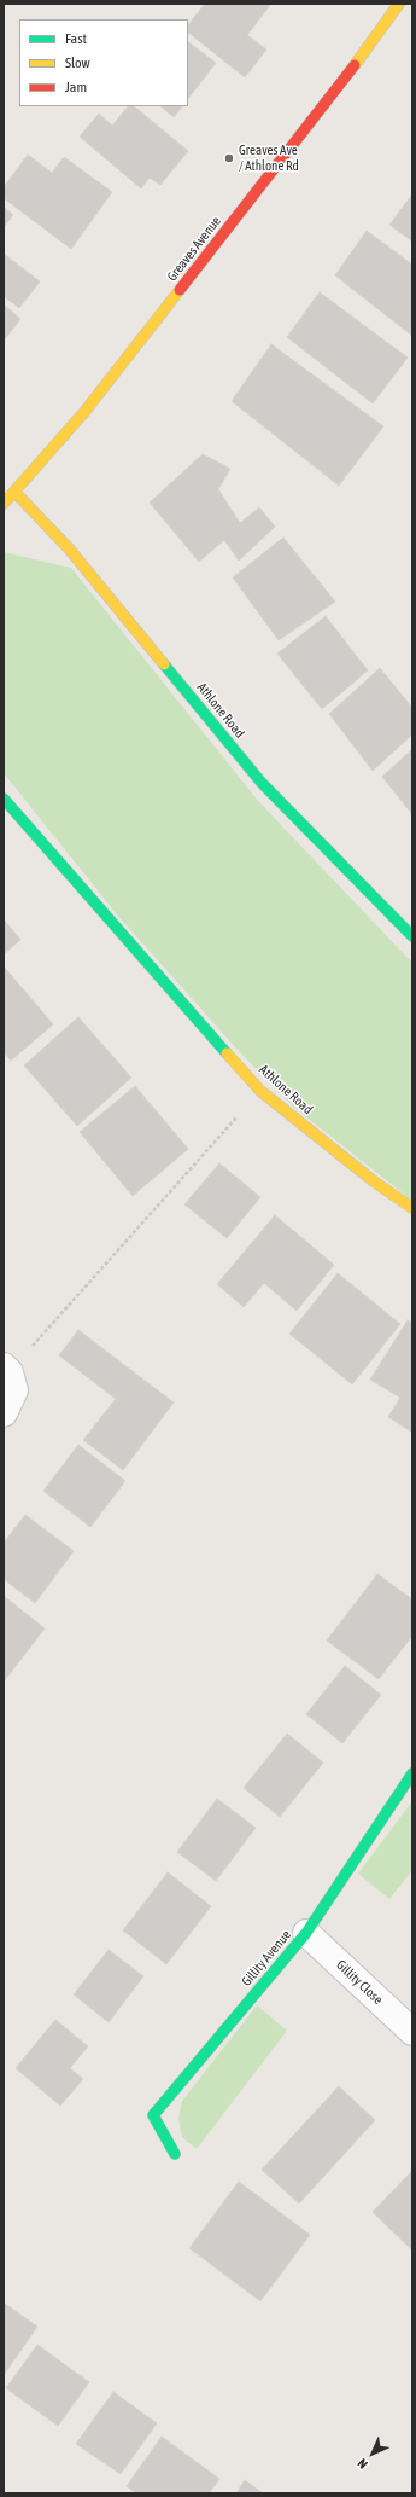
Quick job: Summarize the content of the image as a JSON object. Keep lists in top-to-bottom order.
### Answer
{
  "streets": {
    "street": [
      "Greaves Avenue",
      "Athlone Road",
      "Gillity Avenue",
      "Gillity Close"
    ]
  },
  "crossings": [
    ["Greaves Avenue", "Athlone Road"],
    ["Gillity Avenue", "Gillity Close"]
  ],
  "places": ["Greaves Ave / Athlone Rd"],
  "legend": ["Fast", "Slow", "Jam"],
  "north": "bottom left"
}
